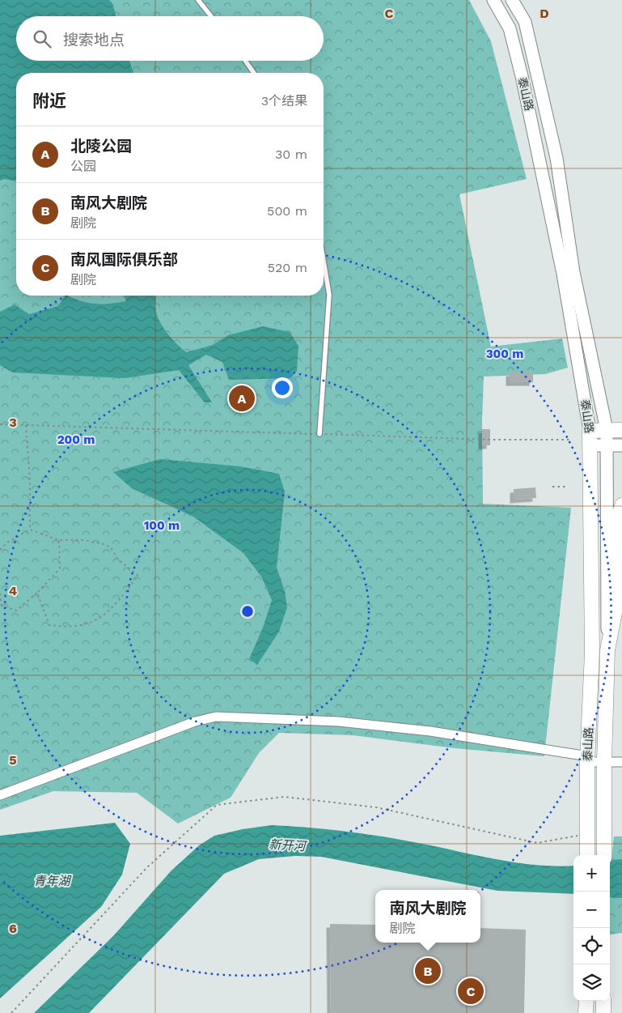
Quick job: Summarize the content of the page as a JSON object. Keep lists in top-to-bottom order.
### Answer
{
  "streets": {
    "main road": ["泰山路"]
  },
  "water": ["新开河", "青年湖"],
  "page": {
    "search": "搜索地点",
    "heading": ["附近", "3个结果"],
    "list": [
      {
        "mark": "A",
        "name": "北陵公园",
        "note": "公园",
        "value": "30 m"
      },
      {
        "mark": "B",
        "name": "南风大剧院",
        "note": "剧院",
        "value": "500 m"
      },
      {
        "mark": "C",
        "name": "南风国际俱乐部",
        "note": "剧院",
        "value": "520 m"
      }
    ],
    "pins": ["A", "B", "C"],
    "map_buttons": ["+", "−"],
    "popup": ["南风大剧院", "剧院"]
  },
  "grid": {
    "columns": ["C", "D"],
    "rows": [
      "3",
      "4",
      "5",
      "6"
    ]
  },
  "rings": ["300 m", "200 m", "100 m"]
}
